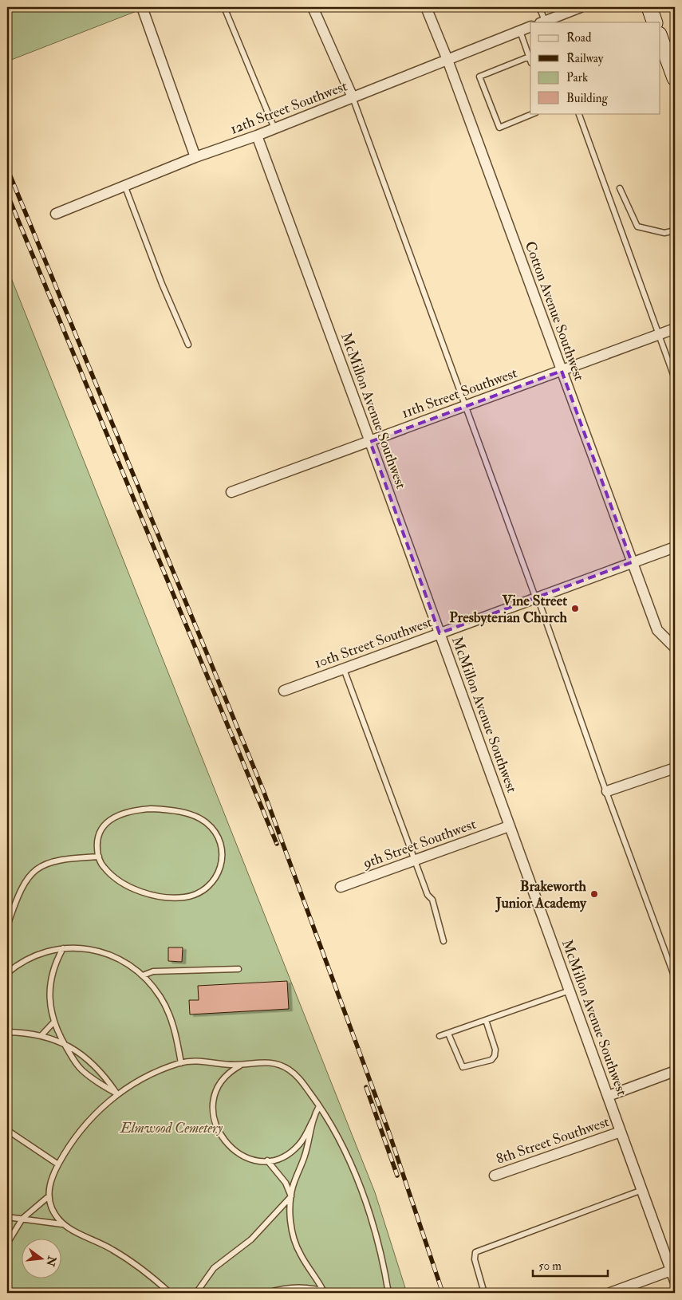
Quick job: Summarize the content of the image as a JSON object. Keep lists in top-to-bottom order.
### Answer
{
  "streets": {
    "street": [
      "12th Street Southwest",
      "Cotton Avenue Southwest",
      "11th Street Southwest",
      "McMillon Avenue Southwest",
      "10th Street Southwest",
      "9th Street Southwest",
      "8th Street Southwest"
    ]
  },
  "crossings": [
    ["12th Street Southwest", "Cotton Avenue Southwest"],
    ["12th Street Southwest", "McMillon Avenue Southwest"],
    ["Cotton Avenue Southwest", "11th Street Southwest"],
    ["Cotton Avenue Southwest", "10th Street Southwest"],
    ["11th Street Southwest", "McMillon Avenue Southwest"],
    ["McMillon Avenue Southwest", "10th Street Southwest"],
    ["McMillon Avenue Southwest", "9th Street Southwest"],
    ["McMillon Avenue Southwest", "8th Street Southwest"]
  ],
  "parks": ["Elmwood Cemetery"],
  "places": ["Vine Street Presbyterian Church", "Brakeworth Junior Academy"],
  "legend": [
    "Road",
    "Railway",
    "Park",
    "Building"
  ],
  "scale_bar": "50 m",
  "north": "right"
}
